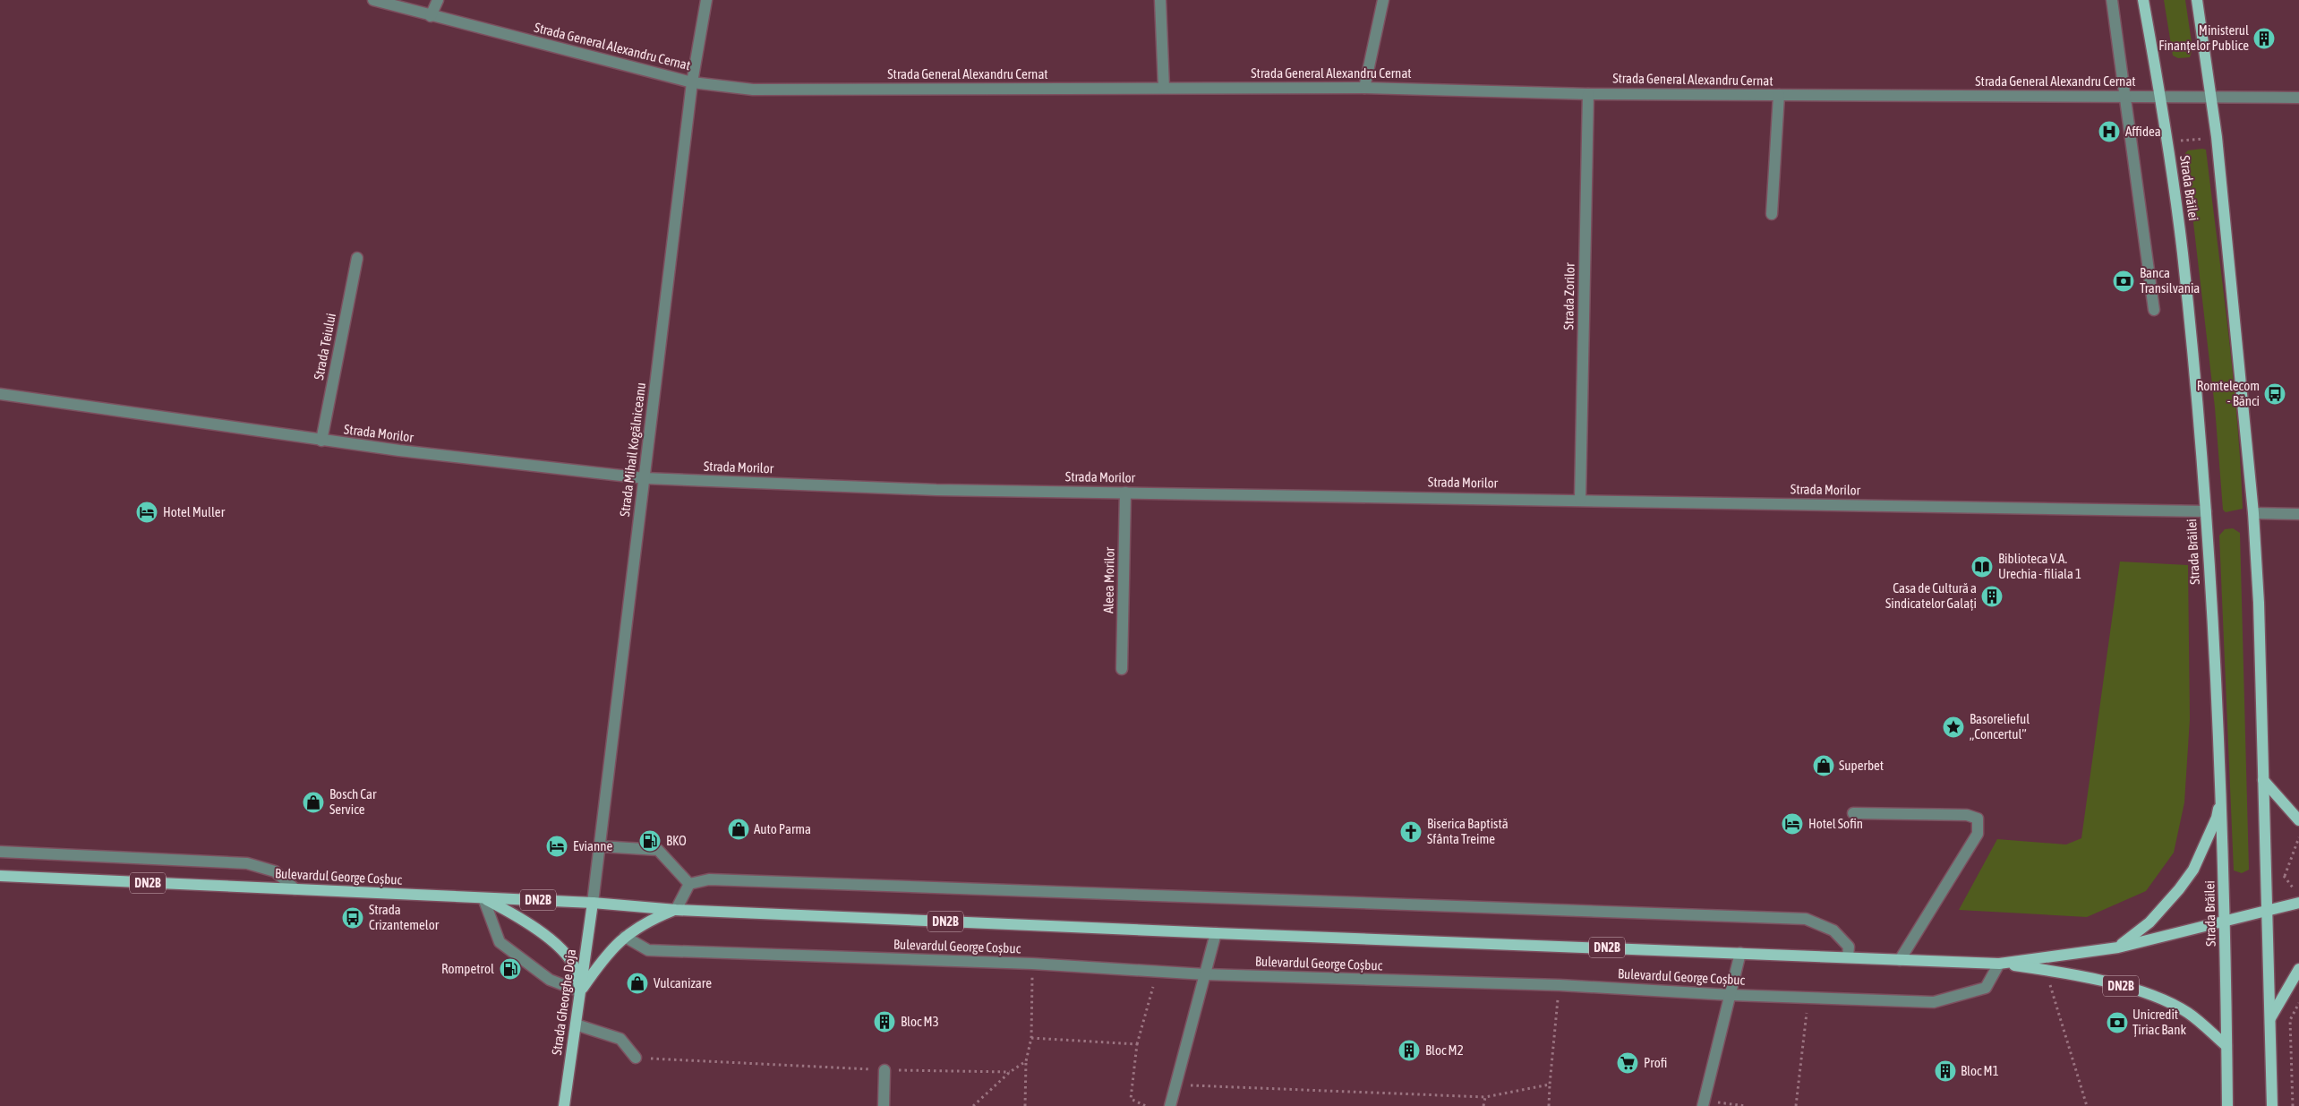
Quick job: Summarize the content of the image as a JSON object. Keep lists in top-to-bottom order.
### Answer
{
  "streets": {
    "main road": [
      "Strada Brăilei",
      "Bulevardul George Coșbuc",
      "DN2B",
      "Strada Gheorghe Doja"
    ],
    "street": [
      "Strada General Alexandru Cernat",
      "Strada Zorilor",
      "Strada Teiului",
      "Strada Morilor",
      "Strada Mihail Kogălniceanu",
      "Aleea Morilor"
    ]
  },
  "crossings": [
    ["Strada General Alexandru Cernat", "Strada Brăilei"],
    ["Strada General Alexandru Cernat", "Strada Zorilor"],
    ["Strada General Alexandru Cernat", "Strada Mihail Kogălniceanu"],
    ["Strada Brăilei", "Strada Morilor"],
    ["Strada Brăilei", "Bulevardul George Coșbuc"],
    ["Strada Brăilei", "DN2B"],
    ["Strada Zorilor", "Strada Morilor"],
    ["Strada Teiului", "Strada Morilor"],
    ["Strada Morilor", "Strada Mihail Kogălniceanu"],
    ["Strada Morilor", "Aleea Morilor"],
    ["Strada Mihail Kogălniceanu", "Bulevardul George Coșbuc"],
    ["Strada Mihail Kogălniceanu", "Strada Gheorghe Doja"],
    ["Bulevardul George Coșbuc", "DN2B"],
    ["Bulevardul George Coșbuc", "Strada Gheorghe Doja"]
  ],
  "places": {
    "building": [
      "Ministerul Finanțelor Publice",
      "Casa de Cultură a Sindicatelor Galați",
      "Bloc M3",
      "Bloc M2",
      "Bloc M1"
    ],
    "hospital": ["Affidea"],
    "bank": ["Banca Transilvania", "Unicredit Țiriac Bank"],
    "bus stop": ["Romtelecom - Bănci", "Strada Crizantemelor"],
    "hotel": ["Hotel Muller", "Hotel Sofin", "Evianne"],
    "library": ["Biblioteca V.A. Urechia - filiala 1"],
    "place": ["Basorelieful „Concertul”"],
    "shop": [
      "Superbet",
      "Bosch Car Service",
      "Auto Parma",
      "Vulcanizare"
    ],
    "church": ["Biserica Baptistă Sfânta Treime"],
    "fuel station": ["BKO", "Rompetrol"],
    "supermarket": ["Profi"]
  }
}
